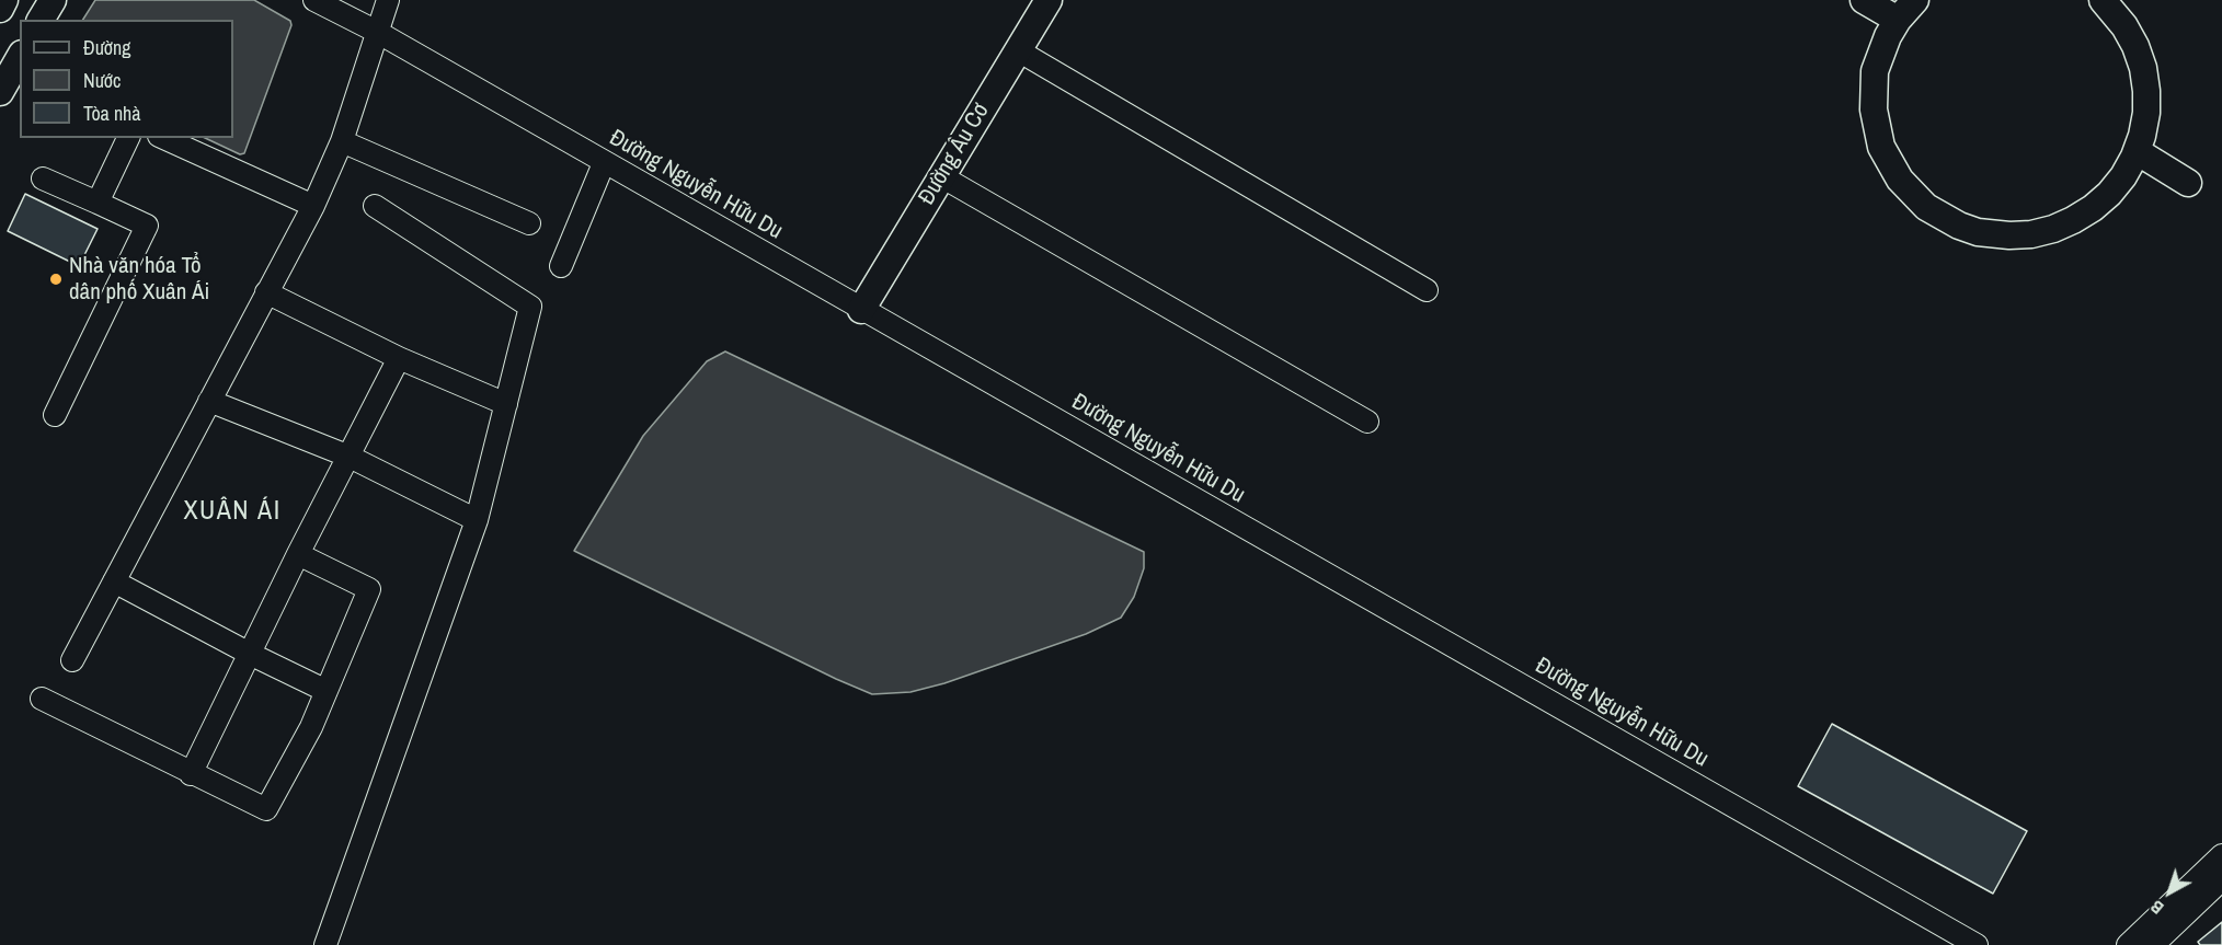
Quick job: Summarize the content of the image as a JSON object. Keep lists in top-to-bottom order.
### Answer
{
  "streets": {
    "main road": ["Đường Âu Cơ"],
    "street": ["Đường Nguyễn Hữu Du"]
  },
  "crossings": [
    ["Đường Âu Cơ", "Đường Nguyễn Hữu Du"]
  ],
  "districts": ["XUÂN ÁI"],
  "places": ["Nhà văn hóa Tổ dân phố Xuân Ái"],
  "legend": ["Đường", "Nước", "Tòa nhà"],
  "north": "bottom left"
}
